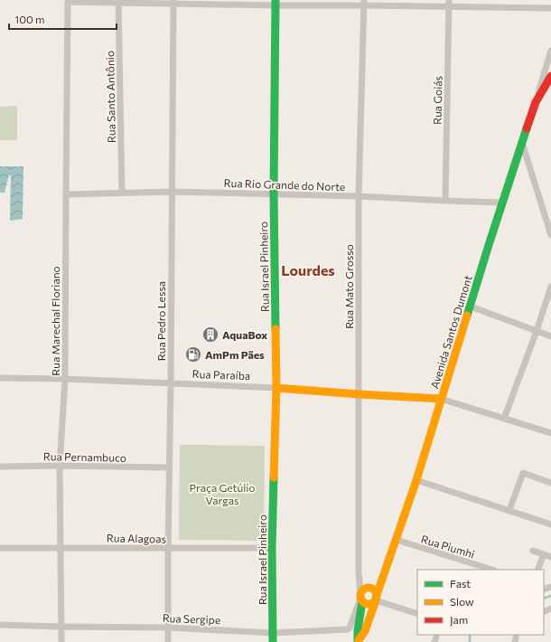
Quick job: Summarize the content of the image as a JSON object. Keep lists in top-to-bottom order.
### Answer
{
  "streets": {
    "street": [
      "Rua Santo Antônio",
      "Rua Goiás",
      "Rua Rio Grande do Norte",
      "Rua Israel Pinheiro",
      "Rua Mato Grosso",
      "Rua Marechal Floriano",
      "Rua Pedro Lessa",
      "Avenida Santos Dumont",
      "Rua Paraíba",
      "Rua Pernambuco",
      "Rua Alagoas",
      "Rua Piumhi",
      "Rua Sergipe"
    ]
  },
  "crossings": [
    ["Rua Santo Antônio", "Rua Rio Grande do Norte"],
    ["Rua Goiás", "Rua Rio Grande do Norte"],
    ["Rua Rio Grande do Norte", "Rua Israel Pinheiro"],
    ["Rua Rio Grande do Norte", "Rua Mato Grosso"],
    ["Rua Rio Grande do Norte", "Rua Marechal Floriano"],
    ["Rua Rio Grande do Norte", "Rua Pedro Lessa"],
    ["Rua Rio Grande do Norte", "Avenida Santos Dumont"],
    ["Rua Israel Pinheiro", "Rua Paraíba"],
    ["Rua Israel Pinheiro", "Rua Alagoas"],
    ["Rua Israel Pinheiro", "Rua Sergipe"],
    ["Rua Mato Grosso", "Avenida Santos Dumont"],
    ["Rua Mato Grosso", "Rua Paraíba"],
    ["Rua Mato Grosso", "Rua Sergipe"],
    ["Rua Marechal Floriano", "Rua Paraíba"],
    ["Rua Marechal Floriano", "Rua Pernambuco"],
    ["Rua Marechal Floriano", "Rua Alagoas"],
    ["Rua Marechal Floriano", "Rua Sergipe"],
    ["Rua Pedro Lessa", "Rua Paraíba"],
    ["Rua Pedro Lessa", "Rua Pernambuco"],
    ["Rua Pedro Lessa", "Rua Alagoas"],
    ["Rua Pedro Lessa", "Rua Sergipe"],
    ["Avenida Santos Dumont", "Rua Paraíba"],
    ["Avenida Santos Dumont", "Rua Piumhi"],
    ["Avenida Santos Dumont", "Rua Sergipe"]
  ],
  "districts": ["Lourdes"],
  "parks": ["Praça Getúlio Vargas"],
  "places": {
    "building": ["AquaBox"],
    "fuel station": ["AmPm Pães"]
  },
  "legend": ["Fast", "Slow", "Jam"],
  "scale_bar": "100 m"
}
